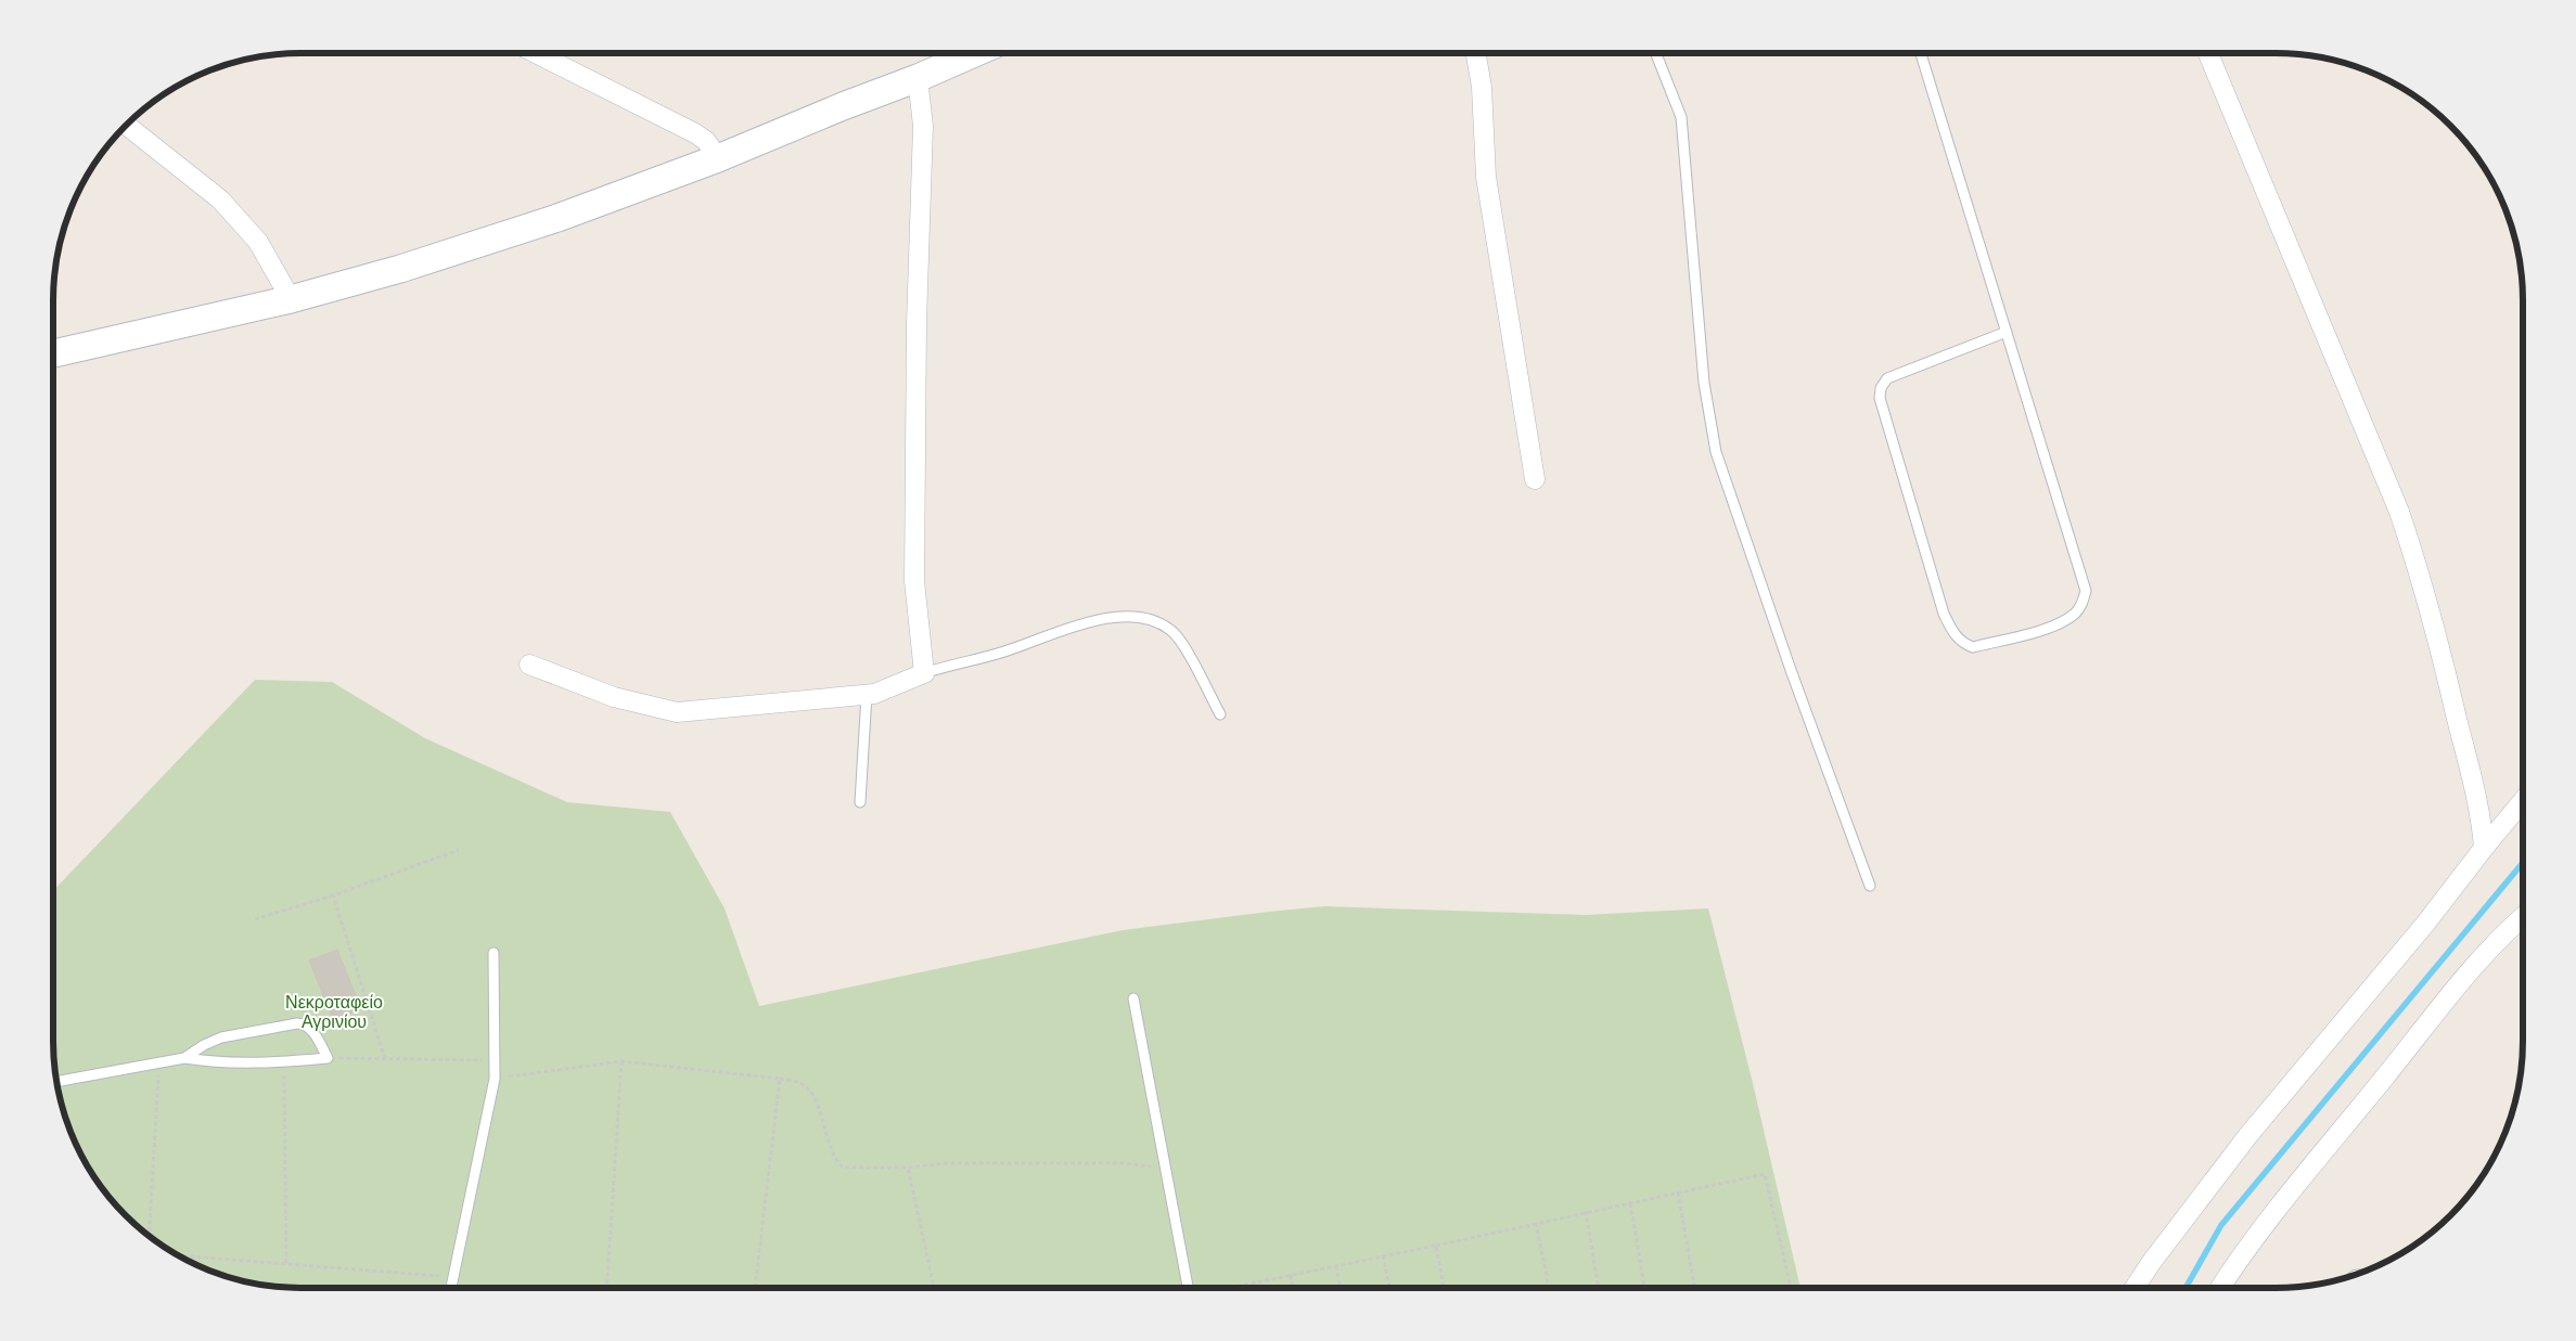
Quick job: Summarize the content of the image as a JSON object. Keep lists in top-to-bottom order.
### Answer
{
  "parks": ["Νεκροταφείο Αγρινίου"]
}
